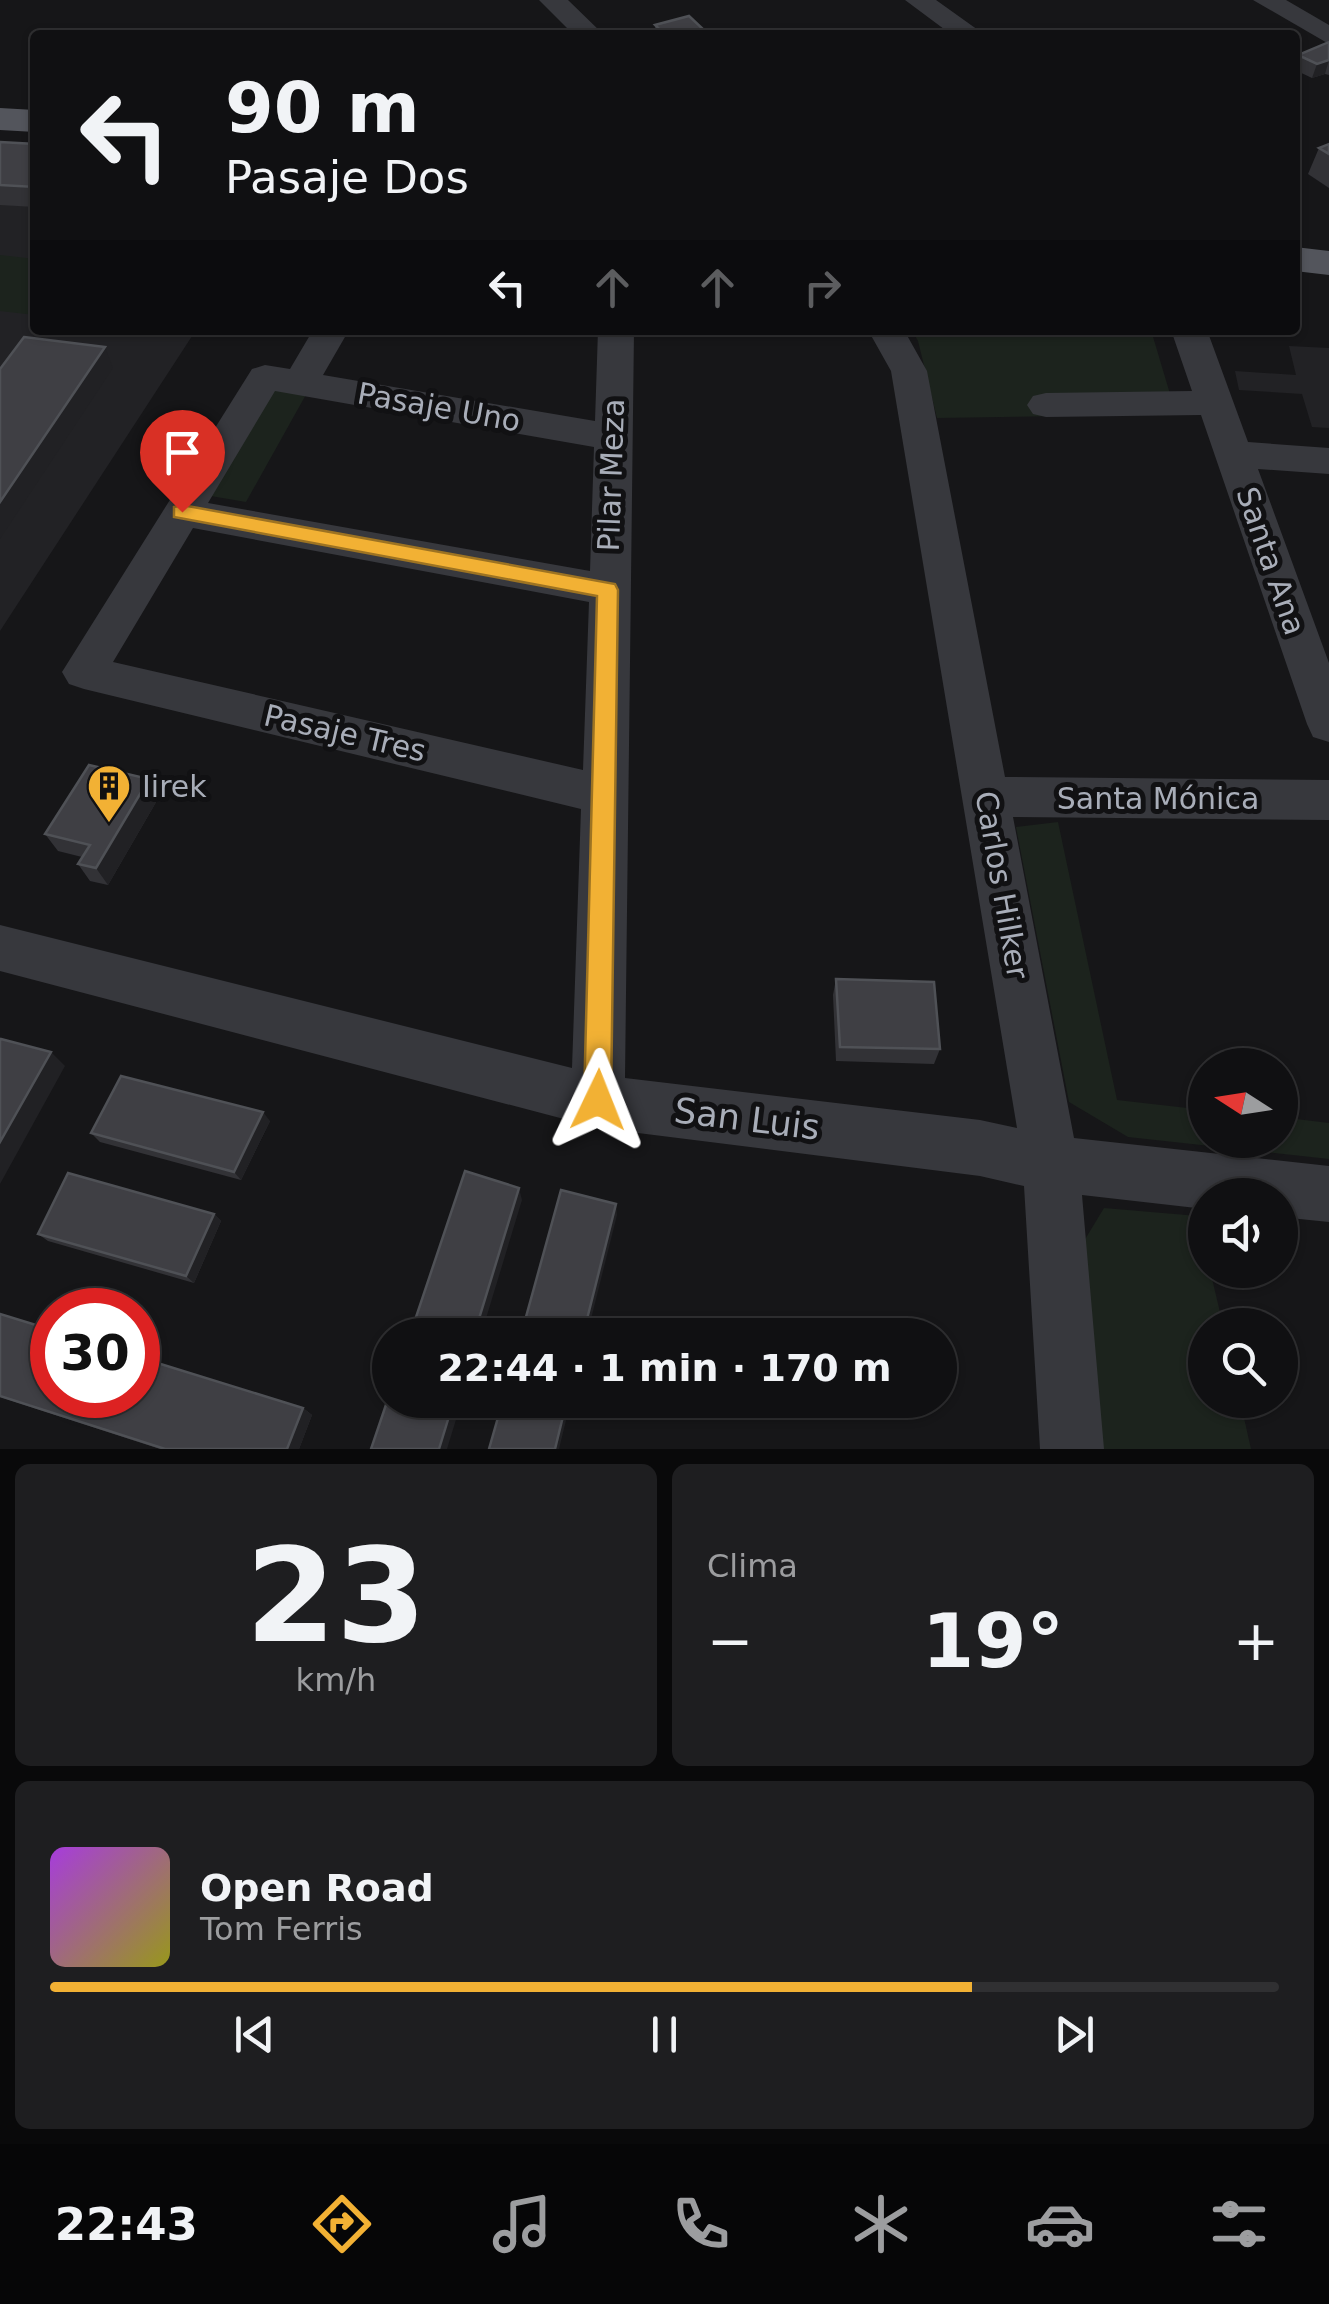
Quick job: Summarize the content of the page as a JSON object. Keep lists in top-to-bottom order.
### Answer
{
  "streets": {
    "street": [
      "Pasaje Uno",
      "Pilar Meza",
      "Santa Ana",
      "Pasaje Tres",
      "Santa Mónica",
      "Carlos Hilker",
      "San Luis"
    ]
  },
  "crossings": [
    ["Pasaje Uno", "Pilar Meza"],
    ["Pilar Meza", "Pasaje Tres"],
    ["Pilar Meza", "San Luis"],
    ["Santa Mónica", "Carlos Hilker"],
    ["Carlos Hilker", "San Luis"]
  ],
  "places": {
    "building": ["Iirek"]
  },
  "north": "left",
  "page": {
    "turn": ["90 m", "Pasaje Dos"],
    "limit": "30",
    "trip": "22:44 · 1 min · 170 m",
    "tile": [
      ["23", "km/h"],
      "Clima"
    ],
    "heat": ["−", "19°", "+"],
    "song": ["Open Road", "Tom Ferris"],
    "tabs": "22:43"
  }
}
